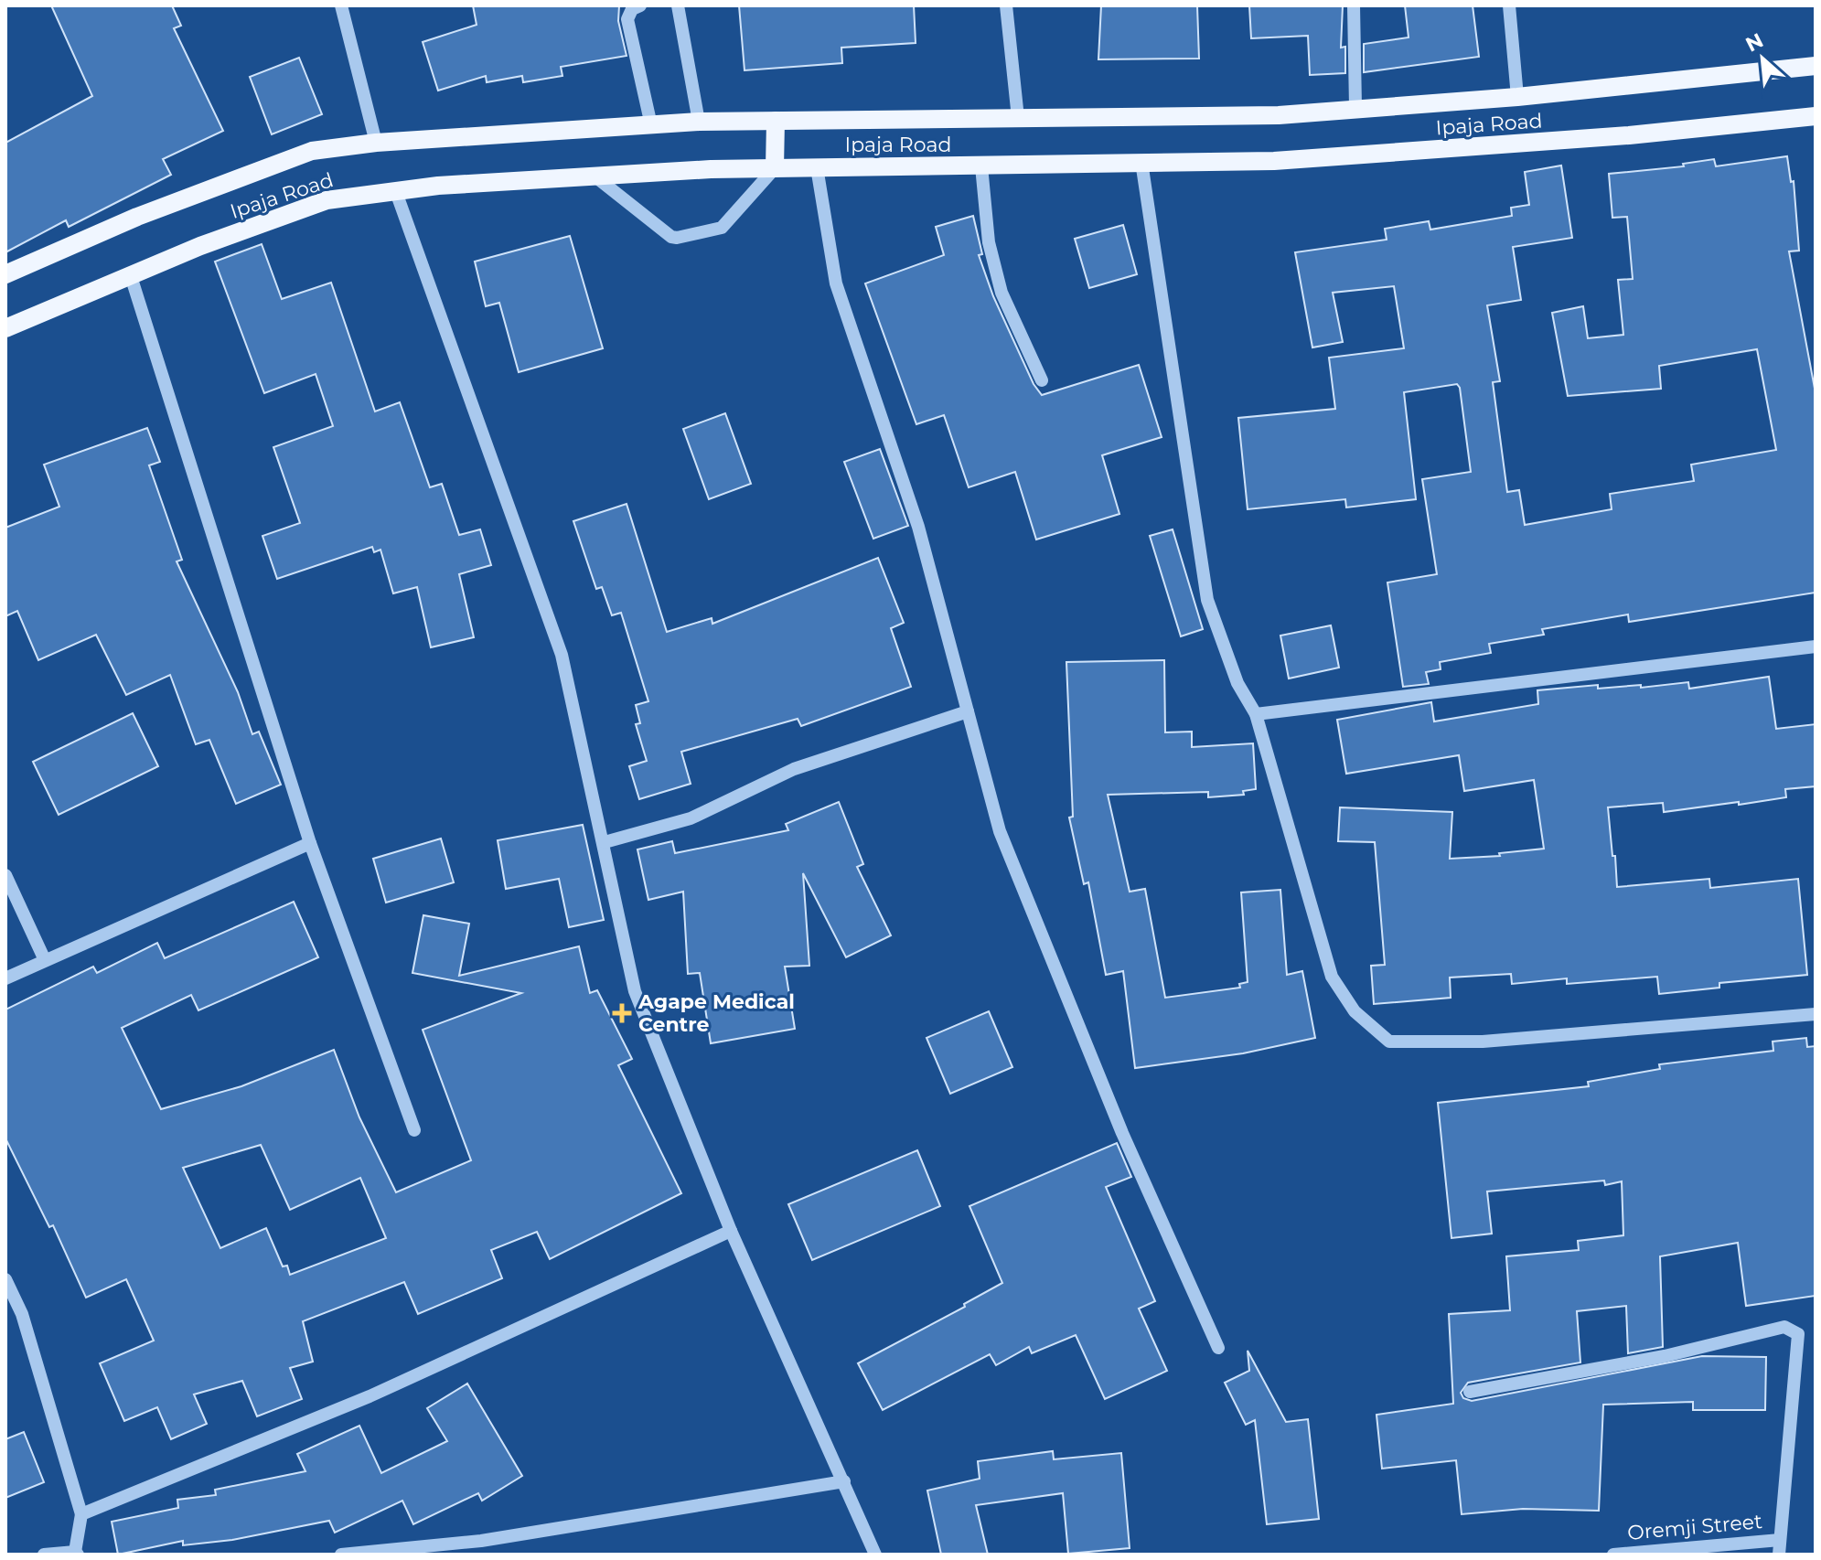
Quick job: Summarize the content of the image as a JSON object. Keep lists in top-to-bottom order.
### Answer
{
  "streets": {
    "main road": ["Ipaja Road"],
    "street": ["Oremji Street"]
  },
  "places": {
    "health": ["Agape Medical Centre"]
  },
  "north": "top left"
}
